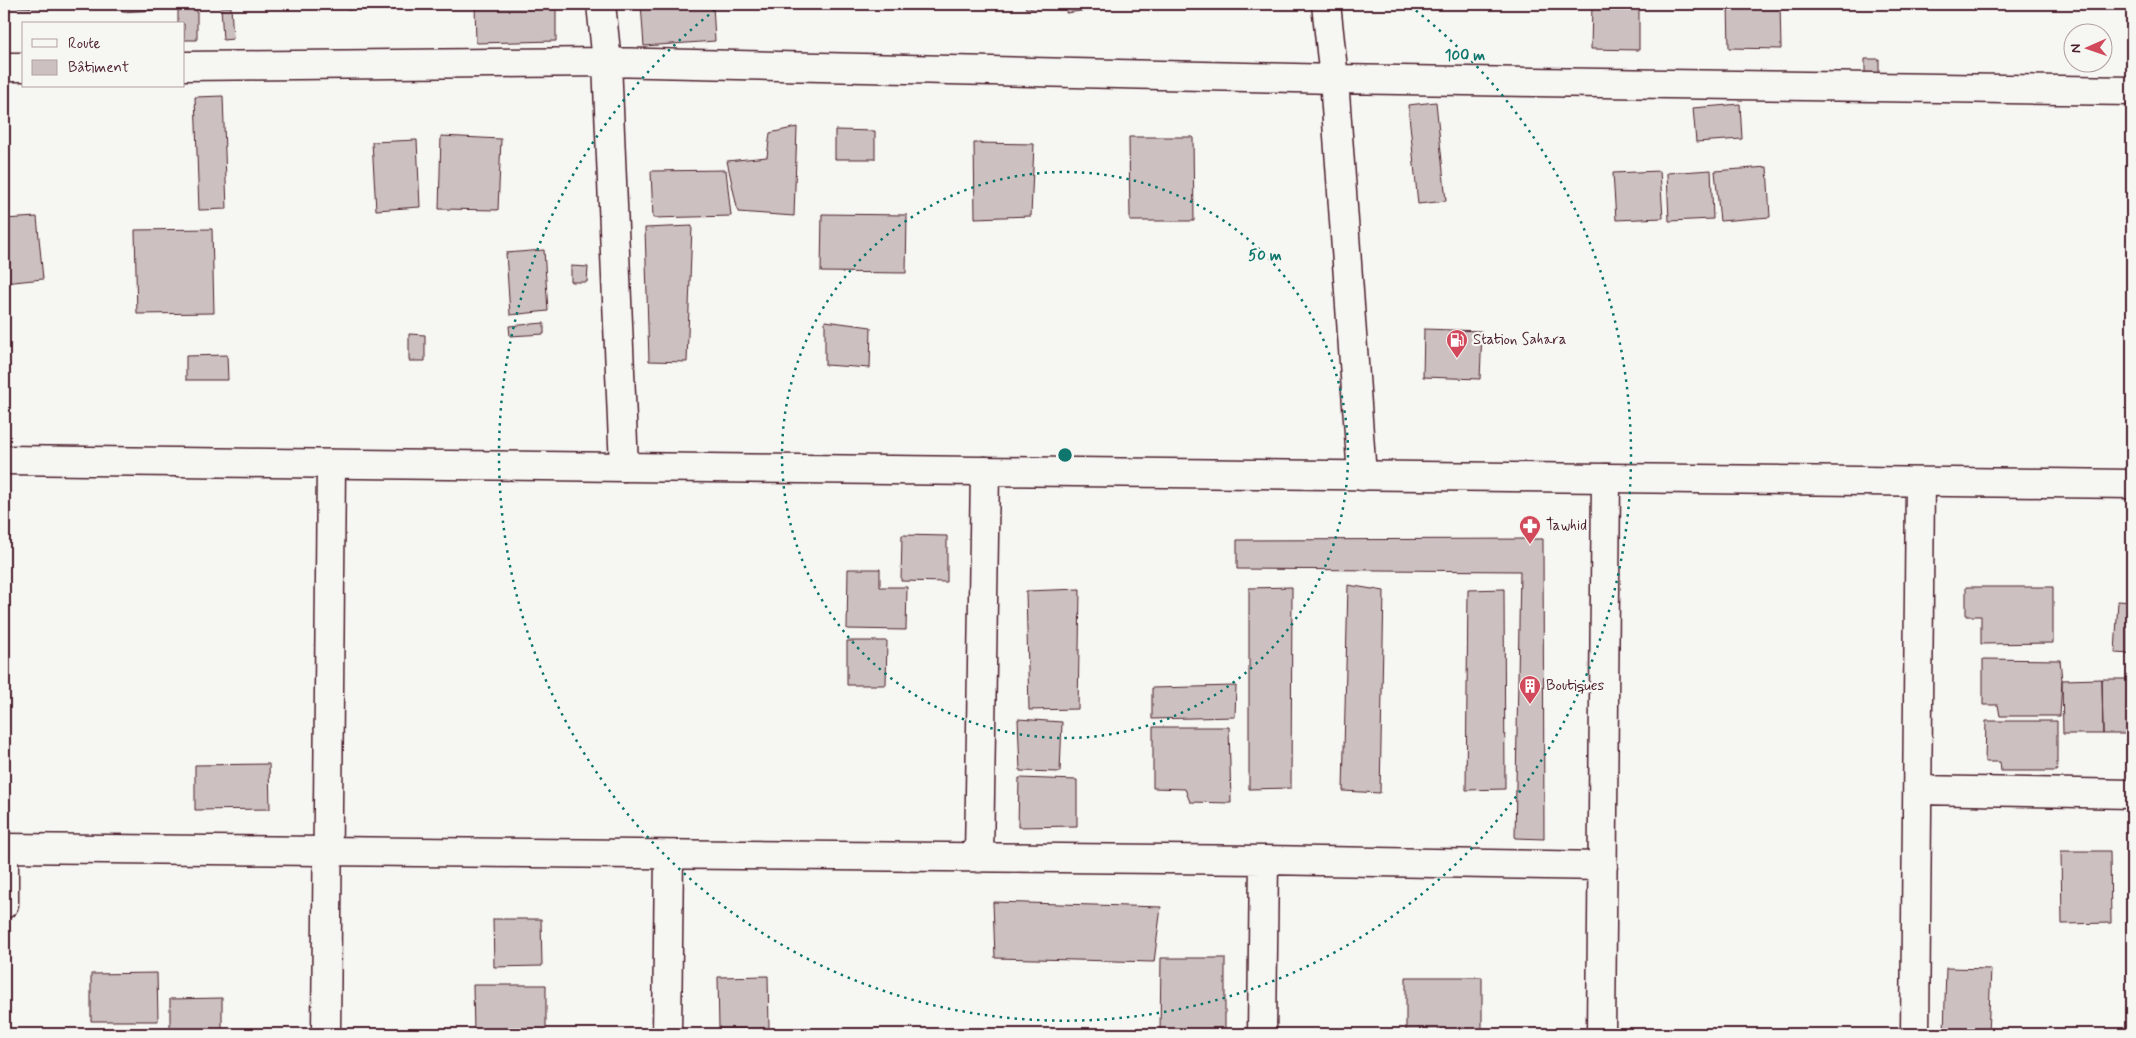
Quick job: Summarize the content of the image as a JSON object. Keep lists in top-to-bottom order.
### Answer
{
  "places": {
    "fuel station": ["Station Sahara"],
    "pharmacy": ["Tawhid"],
    "building": ["Boutiques"]
  },
  "legend": ["Route", "Bâtiment"],
  "north": "left",
  "rings": ["100 m", "50 m"]
}
